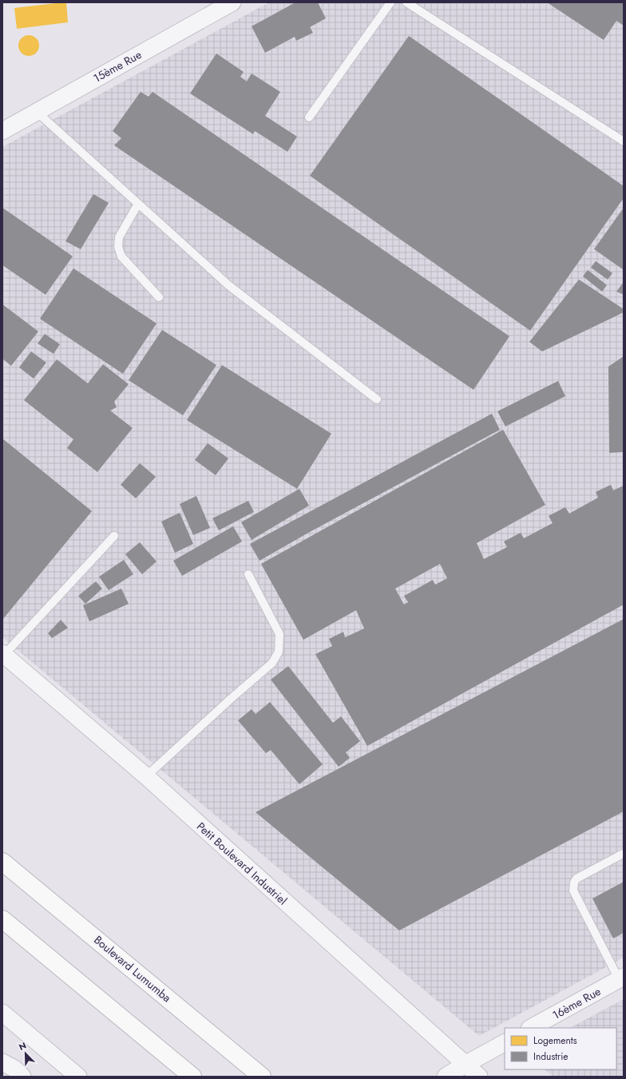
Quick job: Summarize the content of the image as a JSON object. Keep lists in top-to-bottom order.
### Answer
{
  "streets": {
    "highway": ["Boulevard Lumumba"],
    "street": ["15ème Rue", "Petit Boulevard Industriel", "16ème Rue"]
  },
  "legend": ["Logements", "Industrie"],
  "north": "top left"
}
